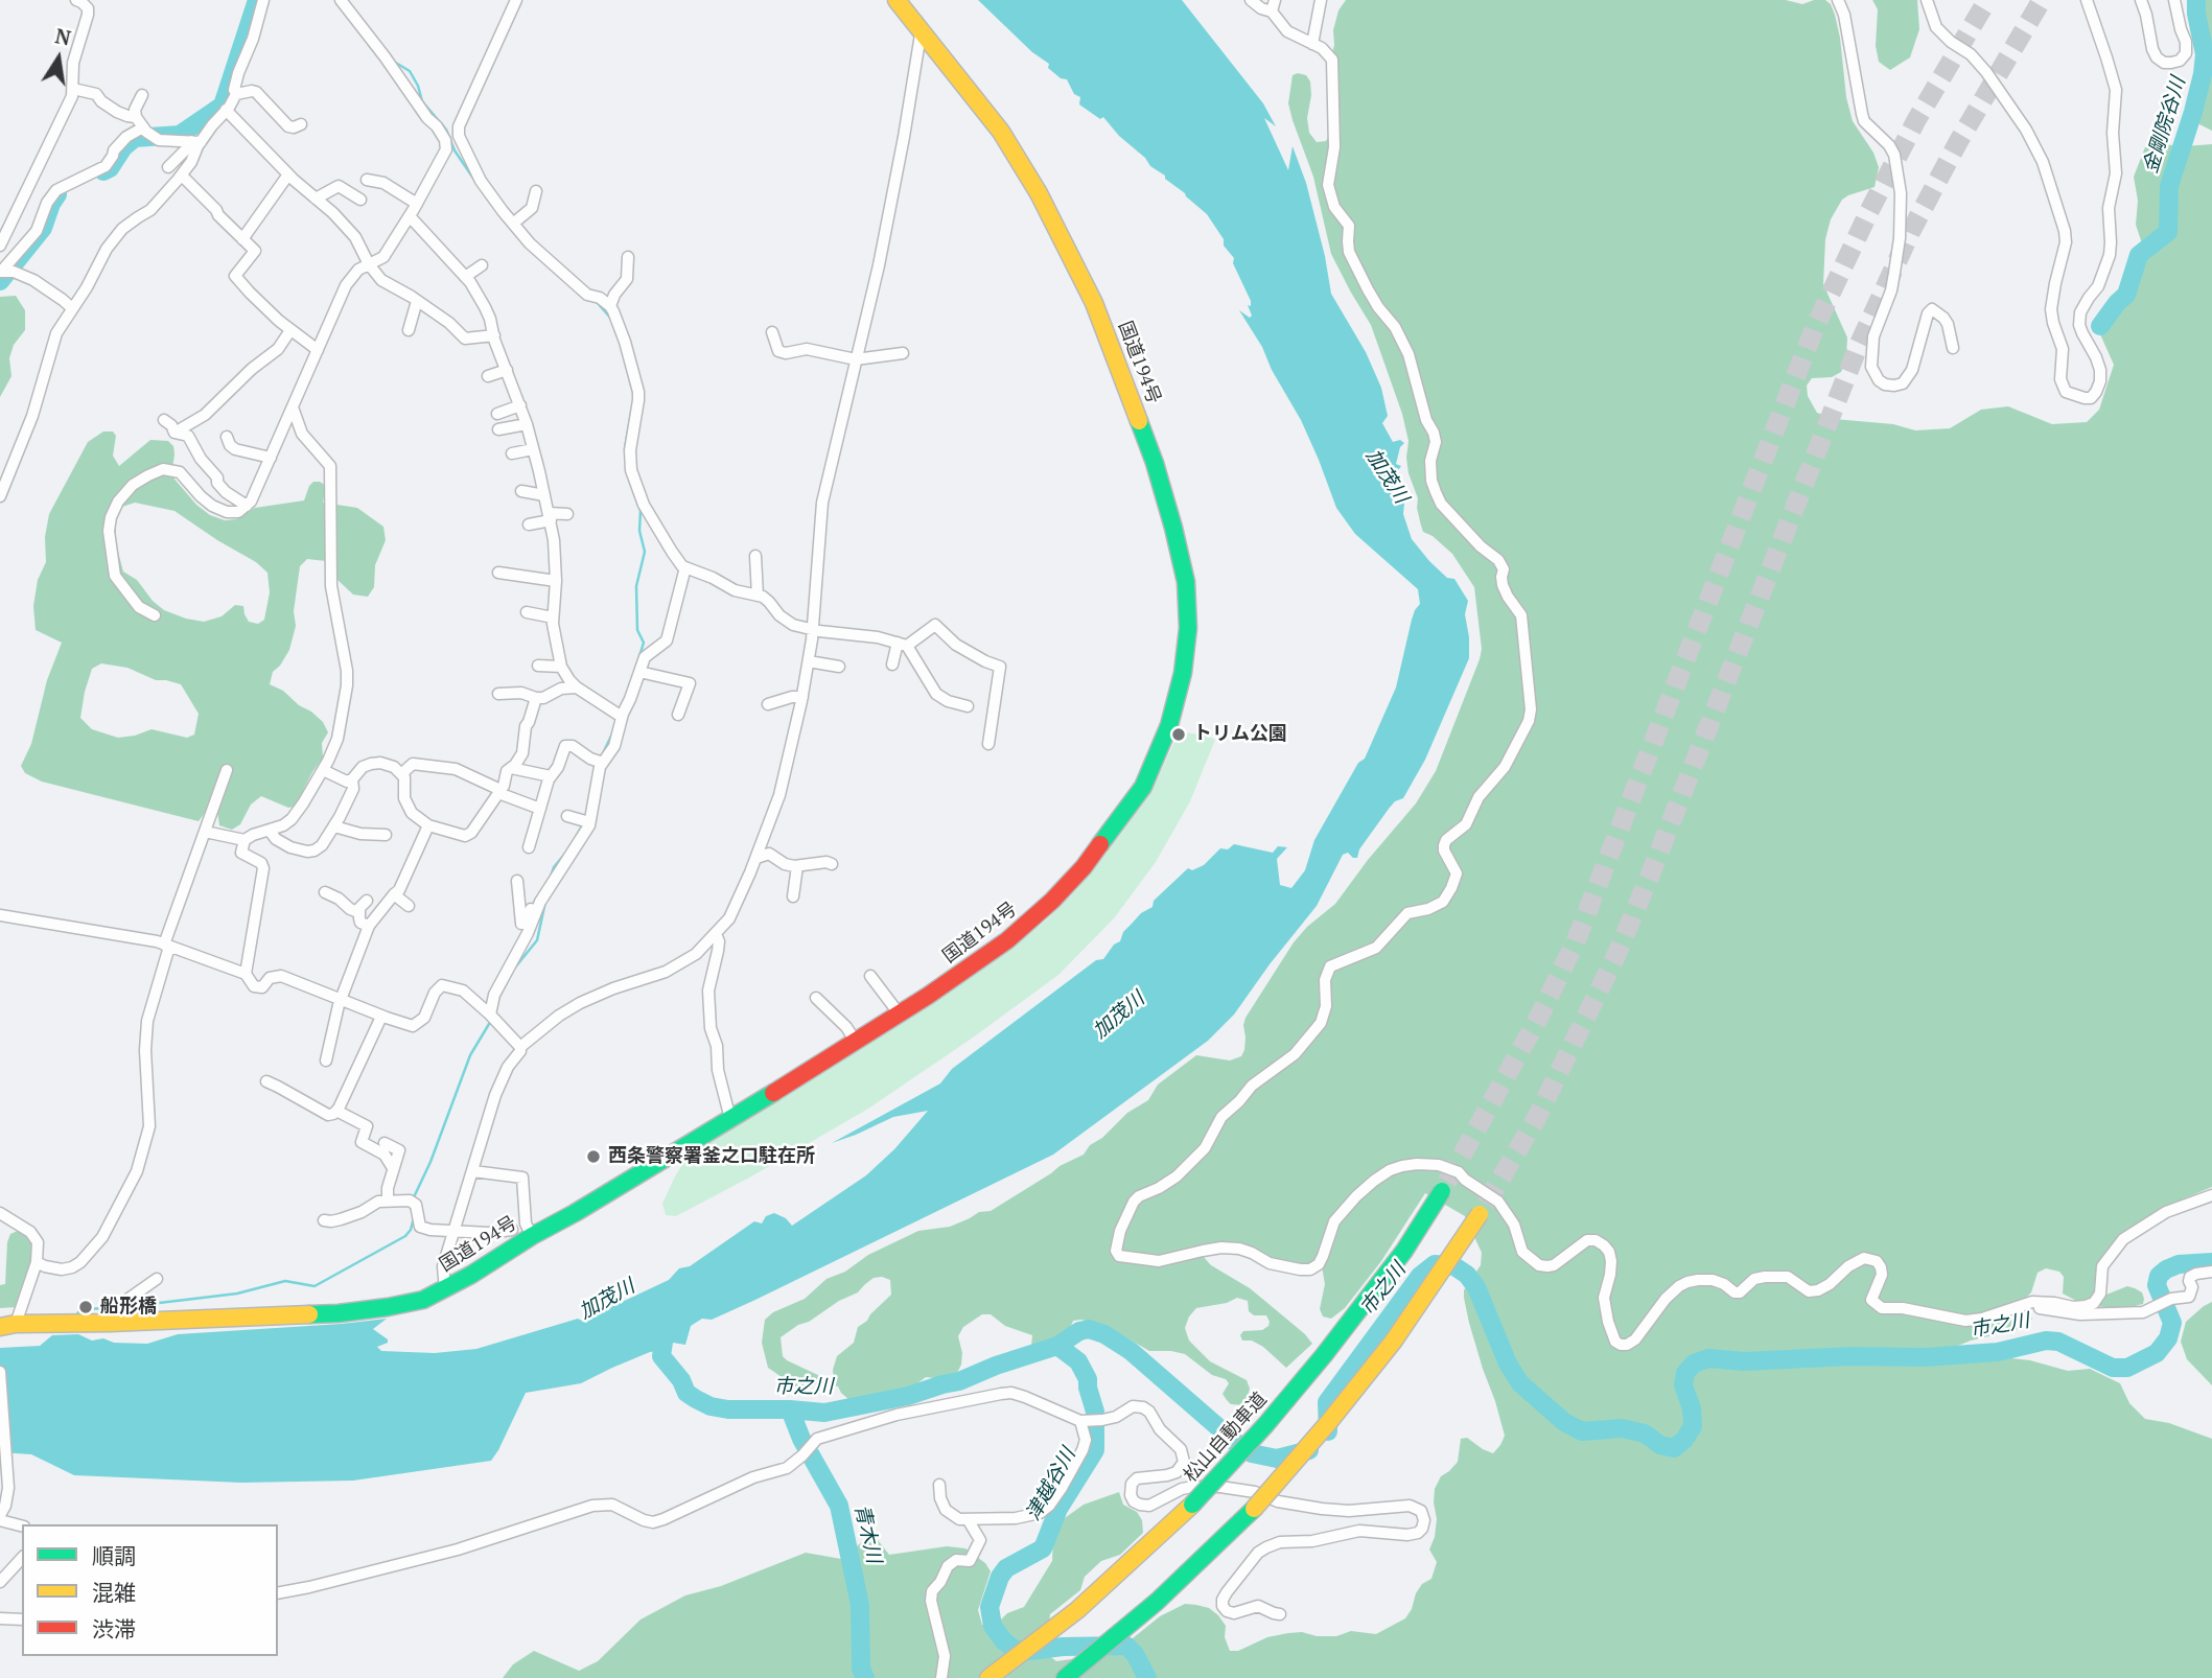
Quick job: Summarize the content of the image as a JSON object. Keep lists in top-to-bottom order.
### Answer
{
  "streets": {
    "highway": ["国道194号", "松山自動車道"]
  },
  "water": [
    "金剛院谷川",
    "加茂川",
    "市之川",
    "津越谷川",
    "青木川"
  ],
  "places": ["トリム公園", "西条警察署釜之口駐在所", "船形橋"],
  "legend": ["順調", "混雑", "渋滞"],
  "north": "top"
}
